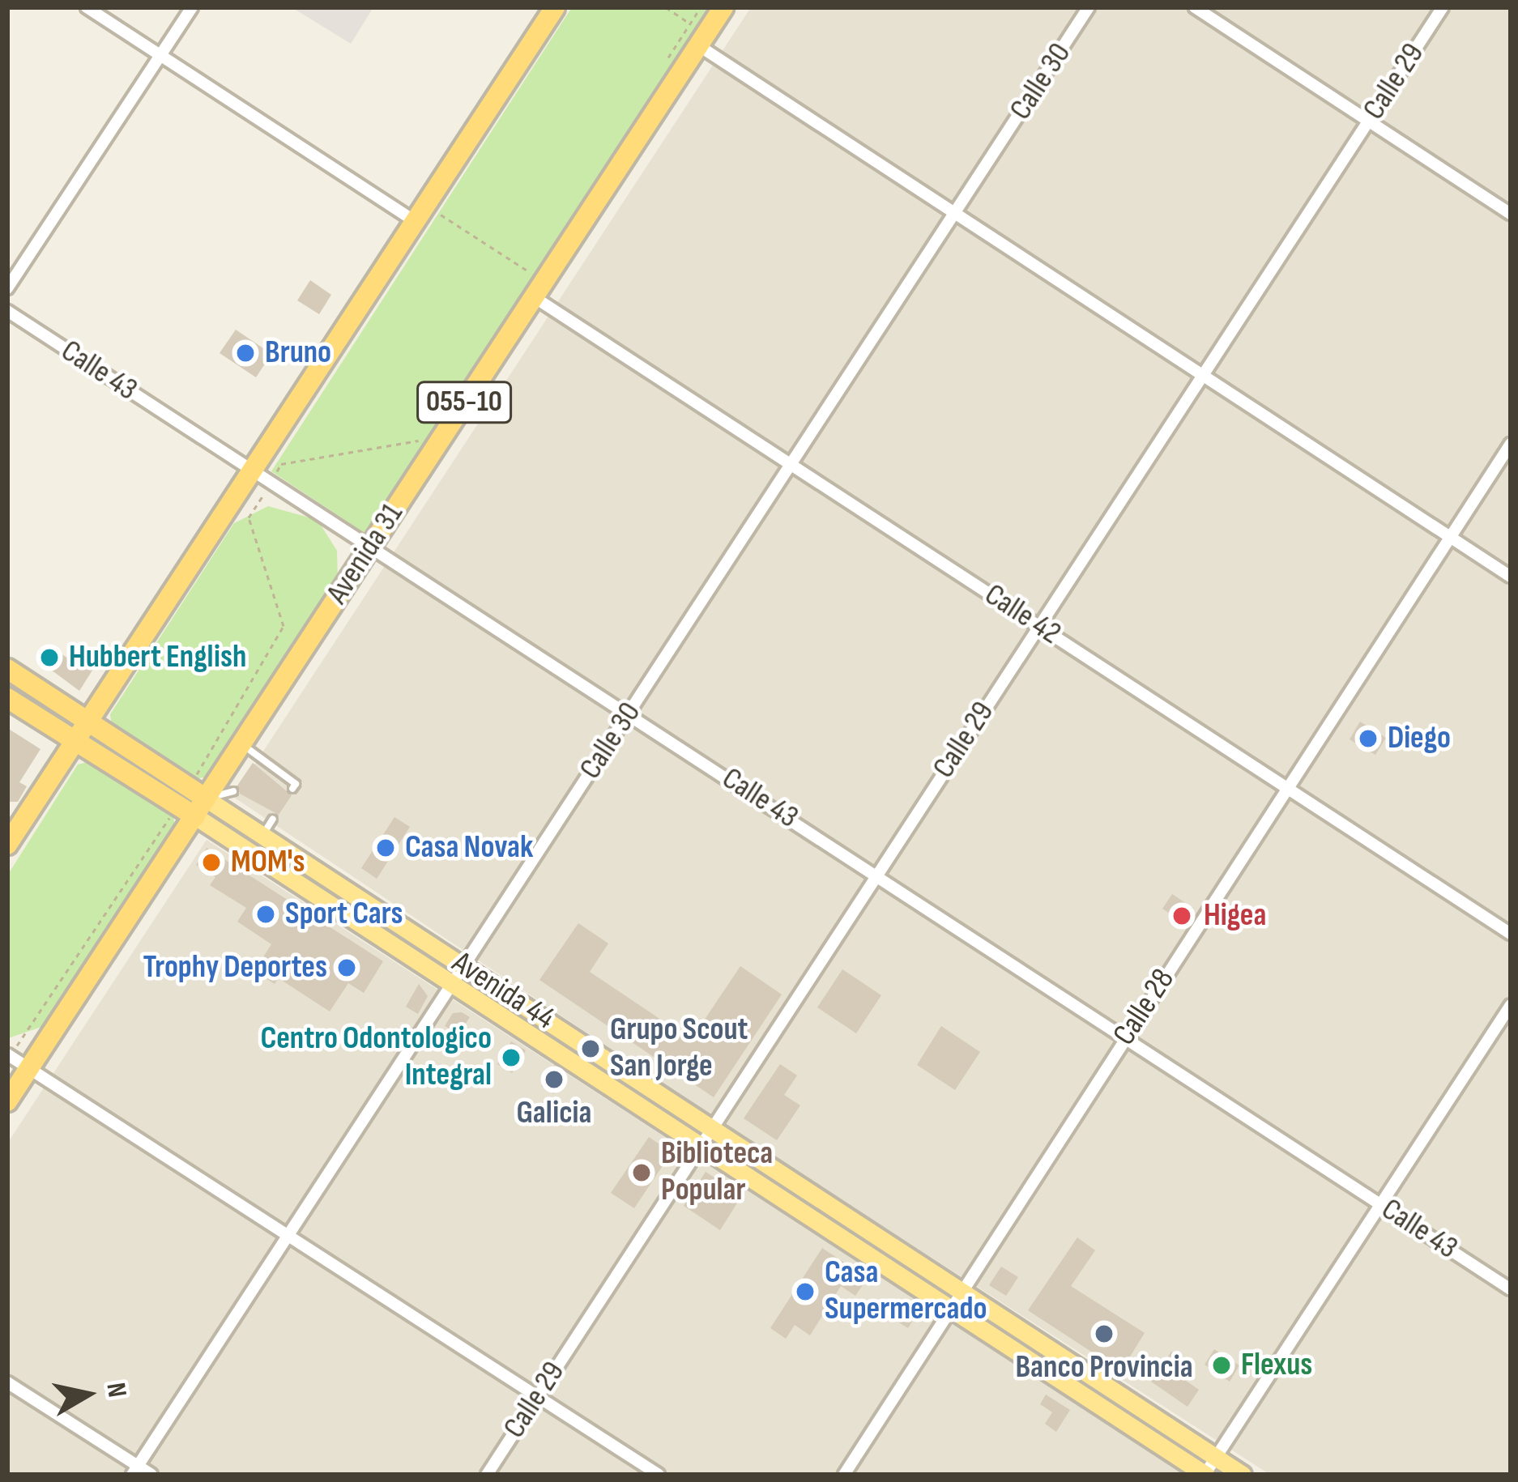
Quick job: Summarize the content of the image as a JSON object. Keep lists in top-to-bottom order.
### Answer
{
  "streets": {
    "highway": ["055-10", "Avenida 31", "Avenida 44"],
    "street": [
      "Calle 30",
      "Calle 29",
      "Calle 43",
      "Calle 42",
      "Calle 28"
    ]
  },
  "crossings": [
    ["Calle 30", "Calle 43"],
    ["Calle 30", "Calle 42"],
    ["Calle 30", "Avenida 44"],
    ["Calle 29", "Calle 43"],
    ["Calle 29", "Calle 42"],
    ["Calle 29", "Avenida 44"],
    ["Calle 43", "Avenida 31"],
    ["Calle 43", "Calle 28"],
    ["Avenida 31", "Calle 42"],
    ["Avenida 31", "Avenida 44"],
    ["Calle 42", "Calle 28"],
    ["Avenida 44", "Calle 28"]
  ],
  "places": [
    "Bruno",
    "Hubbert English",
    "Diego",
    "Casa Novak",
    "MOM's",
    "Sport Cars",
    "Higea",
    "Trophy Deportes",
    "Grupo Scout San Jorge",
    "Centro Odontologico Integral",
    "Galicia",
    "Biblioteca Popular",
    "Casa Supermercado",
    "Banco Provincia",
    "Flexus"
  ],
  "north": "right"
}
